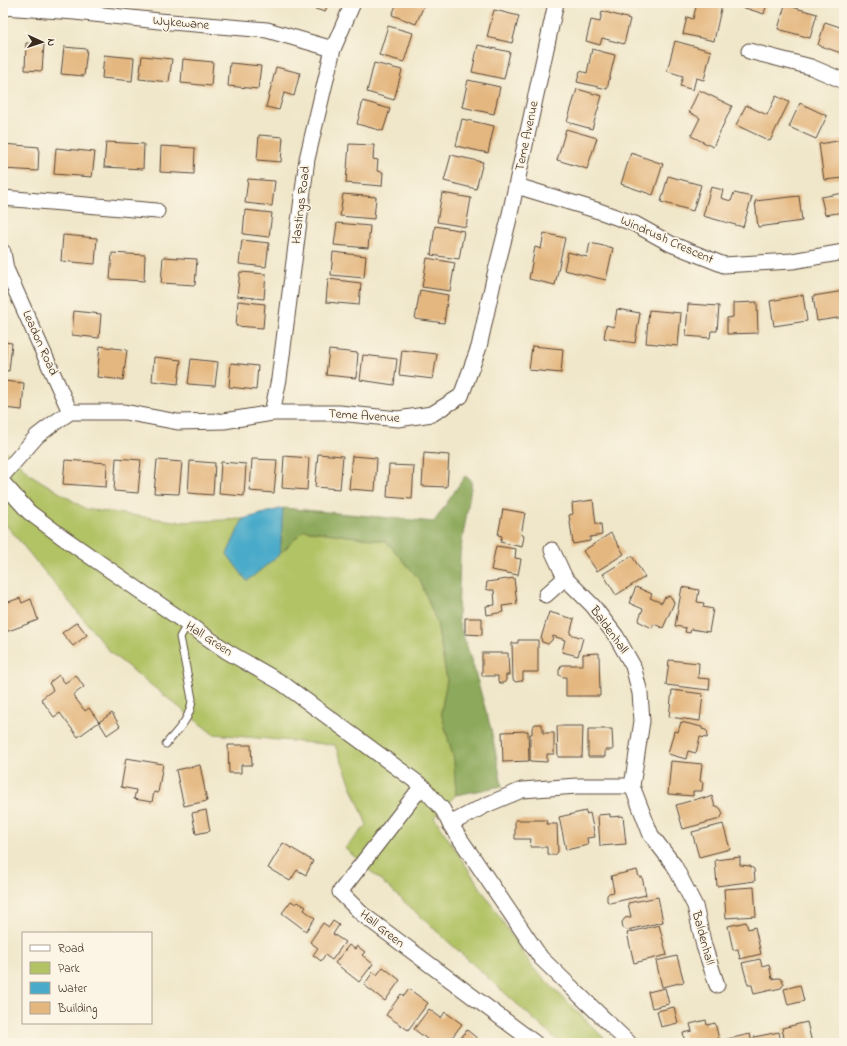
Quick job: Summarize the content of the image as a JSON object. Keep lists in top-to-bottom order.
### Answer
{
  "streets": {
    "street": [
      "Wykewane",
      "Teme Avenue",
      "Hastings Road",
      "Windrush Crescent",
      "Leadon Road",
      "Baldenhall",
      "Hall Green"
    ]
  },
  "crossings": [
    ["Wykewane", "Hastings Road"],
    ["Teme Avenue", "Hastings Road"],
    ["Teme Avenue", "Windrush Crescent"],
    ["Teme Avenue", "Leadon Road"]
  ],
  "legend": [
    "Road",
    "Park",
    "Water",
    "Building"
  ],
  "north": "right"
}
